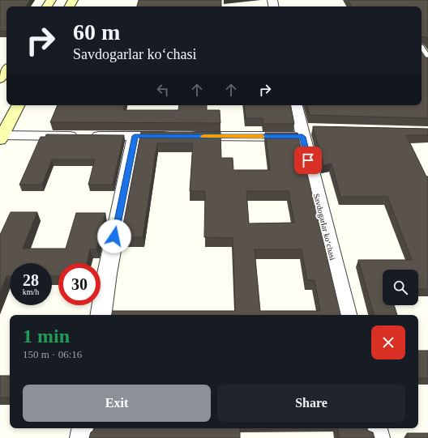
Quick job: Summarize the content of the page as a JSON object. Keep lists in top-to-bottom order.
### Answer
{
  "streets": {
    "street": ["Savdogarlar koʻchasi"]
  },
  "page": {
    "turn": ["60 m", "Savdogarlar koʻchasi"],
    "speed": "28 km/h",
    "limit": "30",
    "heading": ["1 min", "150 m · 06:16"],
    "buttons": ["Exit", "Share"]
  }
}
